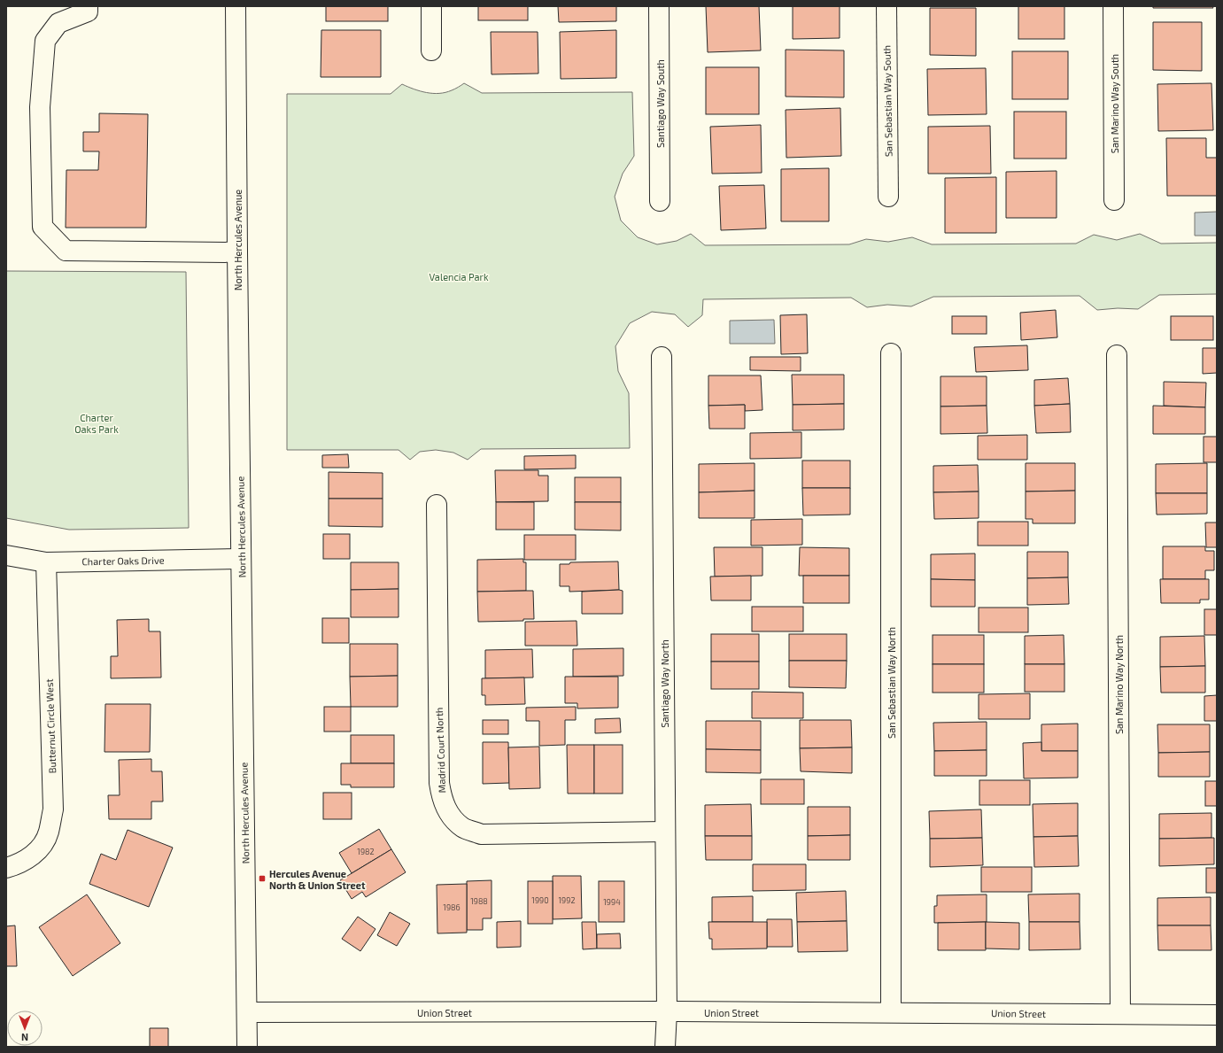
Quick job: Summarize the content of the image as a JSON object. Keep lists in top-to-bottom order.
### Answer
{
  "streets": {
    "street": [
      "San Sebastian Way South",
      "Santiago Way South",
      "San Marino Way South",
      "North Hercules Avenue",
      "Charter Oaks Drive",
      "San Sebastian Way North",
      "Santiago Way North",
      "San Marino Way North",
      "Butternut Circle West",
      "Madrid Court North",
      "Union Street"
    ]
  },
  "crossings": [
    ["North Hercules Avenue", "Charter Oaks Drive"],
    ["North Hercules Avenue", "Union Street"],
    ["Charter Oaks Drive", "Butternut Circle West"],
    ["San Sebastian Way North", "Union Street"],
    ["Santiago Way North", "Madrid Court North"],
    ["Santiago Way North", "Union Street"],
    ["San Marino Way North", "Union Street"]
  ],
  "parks": ["Valencia Park", "Charter Oaks Park"],
  "places": {
    "transit": ["Hercules Avenue North & Union Street"]
  },
  "house_numbers": [
    "1982",
    "1990",
    "1992",
    "1988",
    "1994",
    "1986"
  ],
  "north": "bottom"
}
